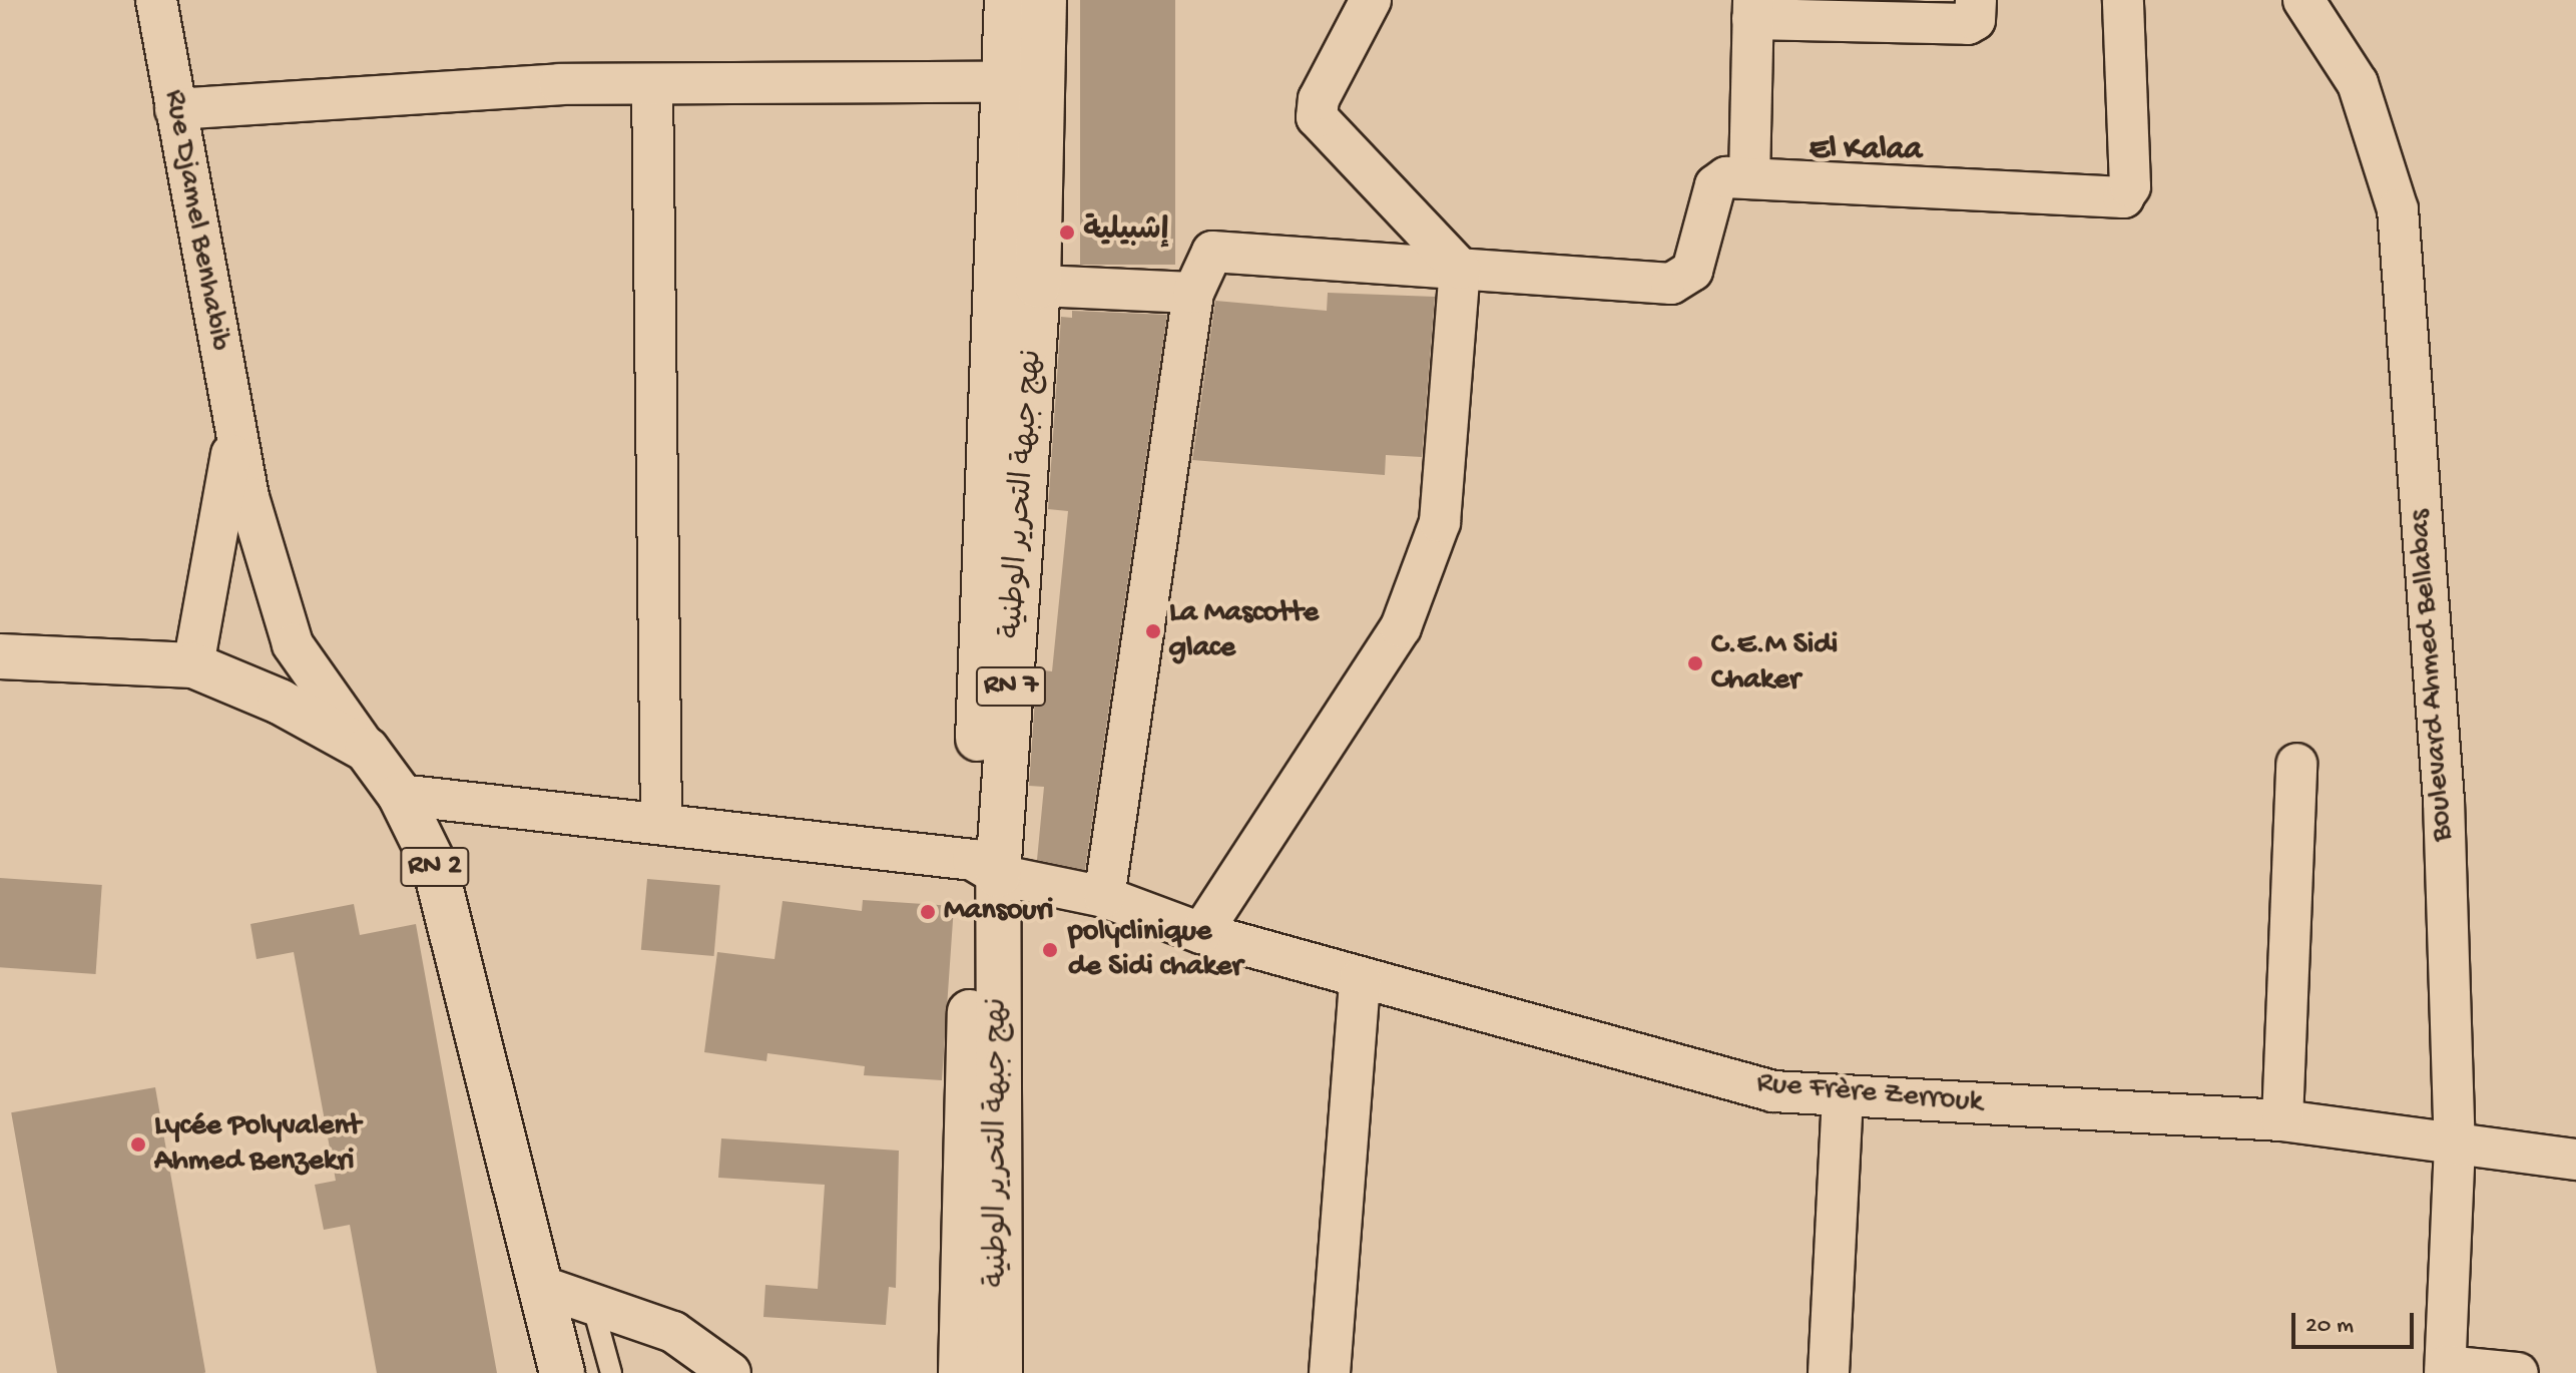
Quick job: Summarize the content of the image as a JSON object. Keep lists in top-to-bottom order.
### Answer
{
  "streets": {
    "main road": ["نهج جبهة التحرير الوطنية", "RN 7", "RN 2"],
    "street": ["Rue Djamel Benhabib", "Boulevard Ahmed Bellabas", "Rue Frère Zerrouk"]
  },
  "crossings": [
    ["نهج جبهة التحرير الوطنية", "Rue Frère Zerrouk"],
    ["Boulevard Ahmed Bellabas", "Rue Frère Zerrouk"],
    ["RN 2", "Rue Frère Zerrouk"]
  ],
  "districts": ["El Kalaa"],
  "places": [
    "إشبيلية",
    "La Mascotte glace",
    "C.E.M Sidi Chaker",
    "Mansouri",
    "polyclinique de Sidi chaker",
    "Lycée Polyvalent Ahmed Benzekri"
  ],
  "scale_bar": "20 m"
}
